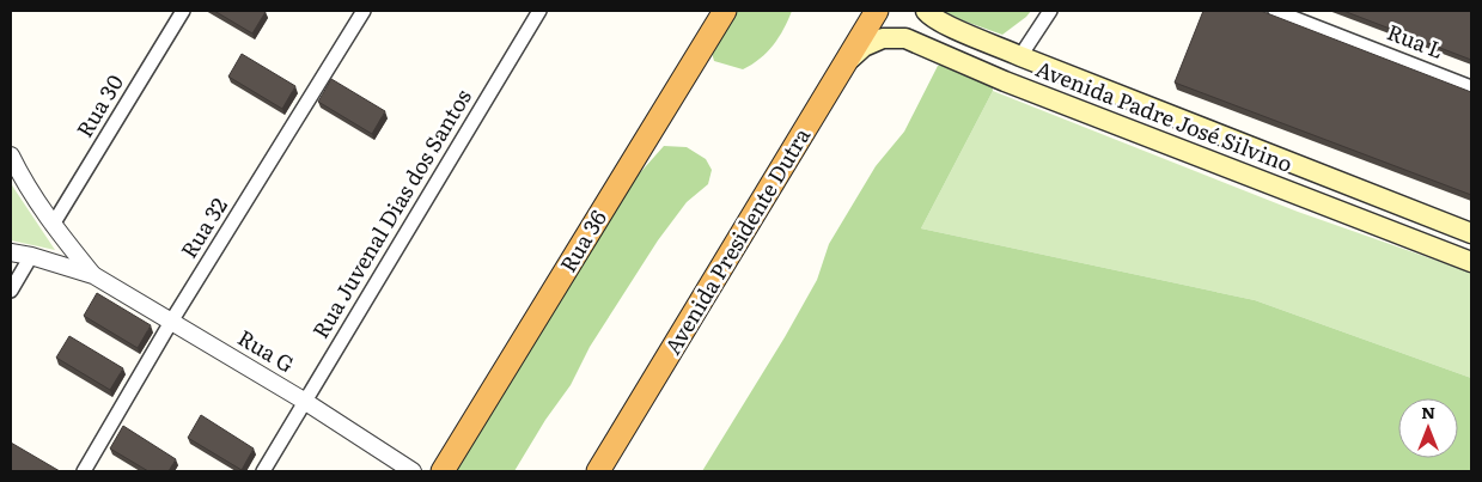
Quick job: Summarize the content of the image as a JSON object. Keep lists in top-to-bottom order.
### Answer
{
  "streets": {
    "highway": ["Rua 36", "Avenida Presidente Dutra"],
    "main road": ["Avenida Padre José Silvino"],
    "street": [
      "Rua L",
      "Rua 30",
      "Rua Juvenal Dias dos Santos",
      "Rua 32",
      "Rua G"
    ]
  },
  "crossings": [
    ["Avenida Padre José Silvino", "Avenida Presidente Dutra"],
    ["Rua Juvenal Dias dos Santos", "Rua G"],
    ["Rua 32", "Rua G"]
  ],
  "north": "top"
}
